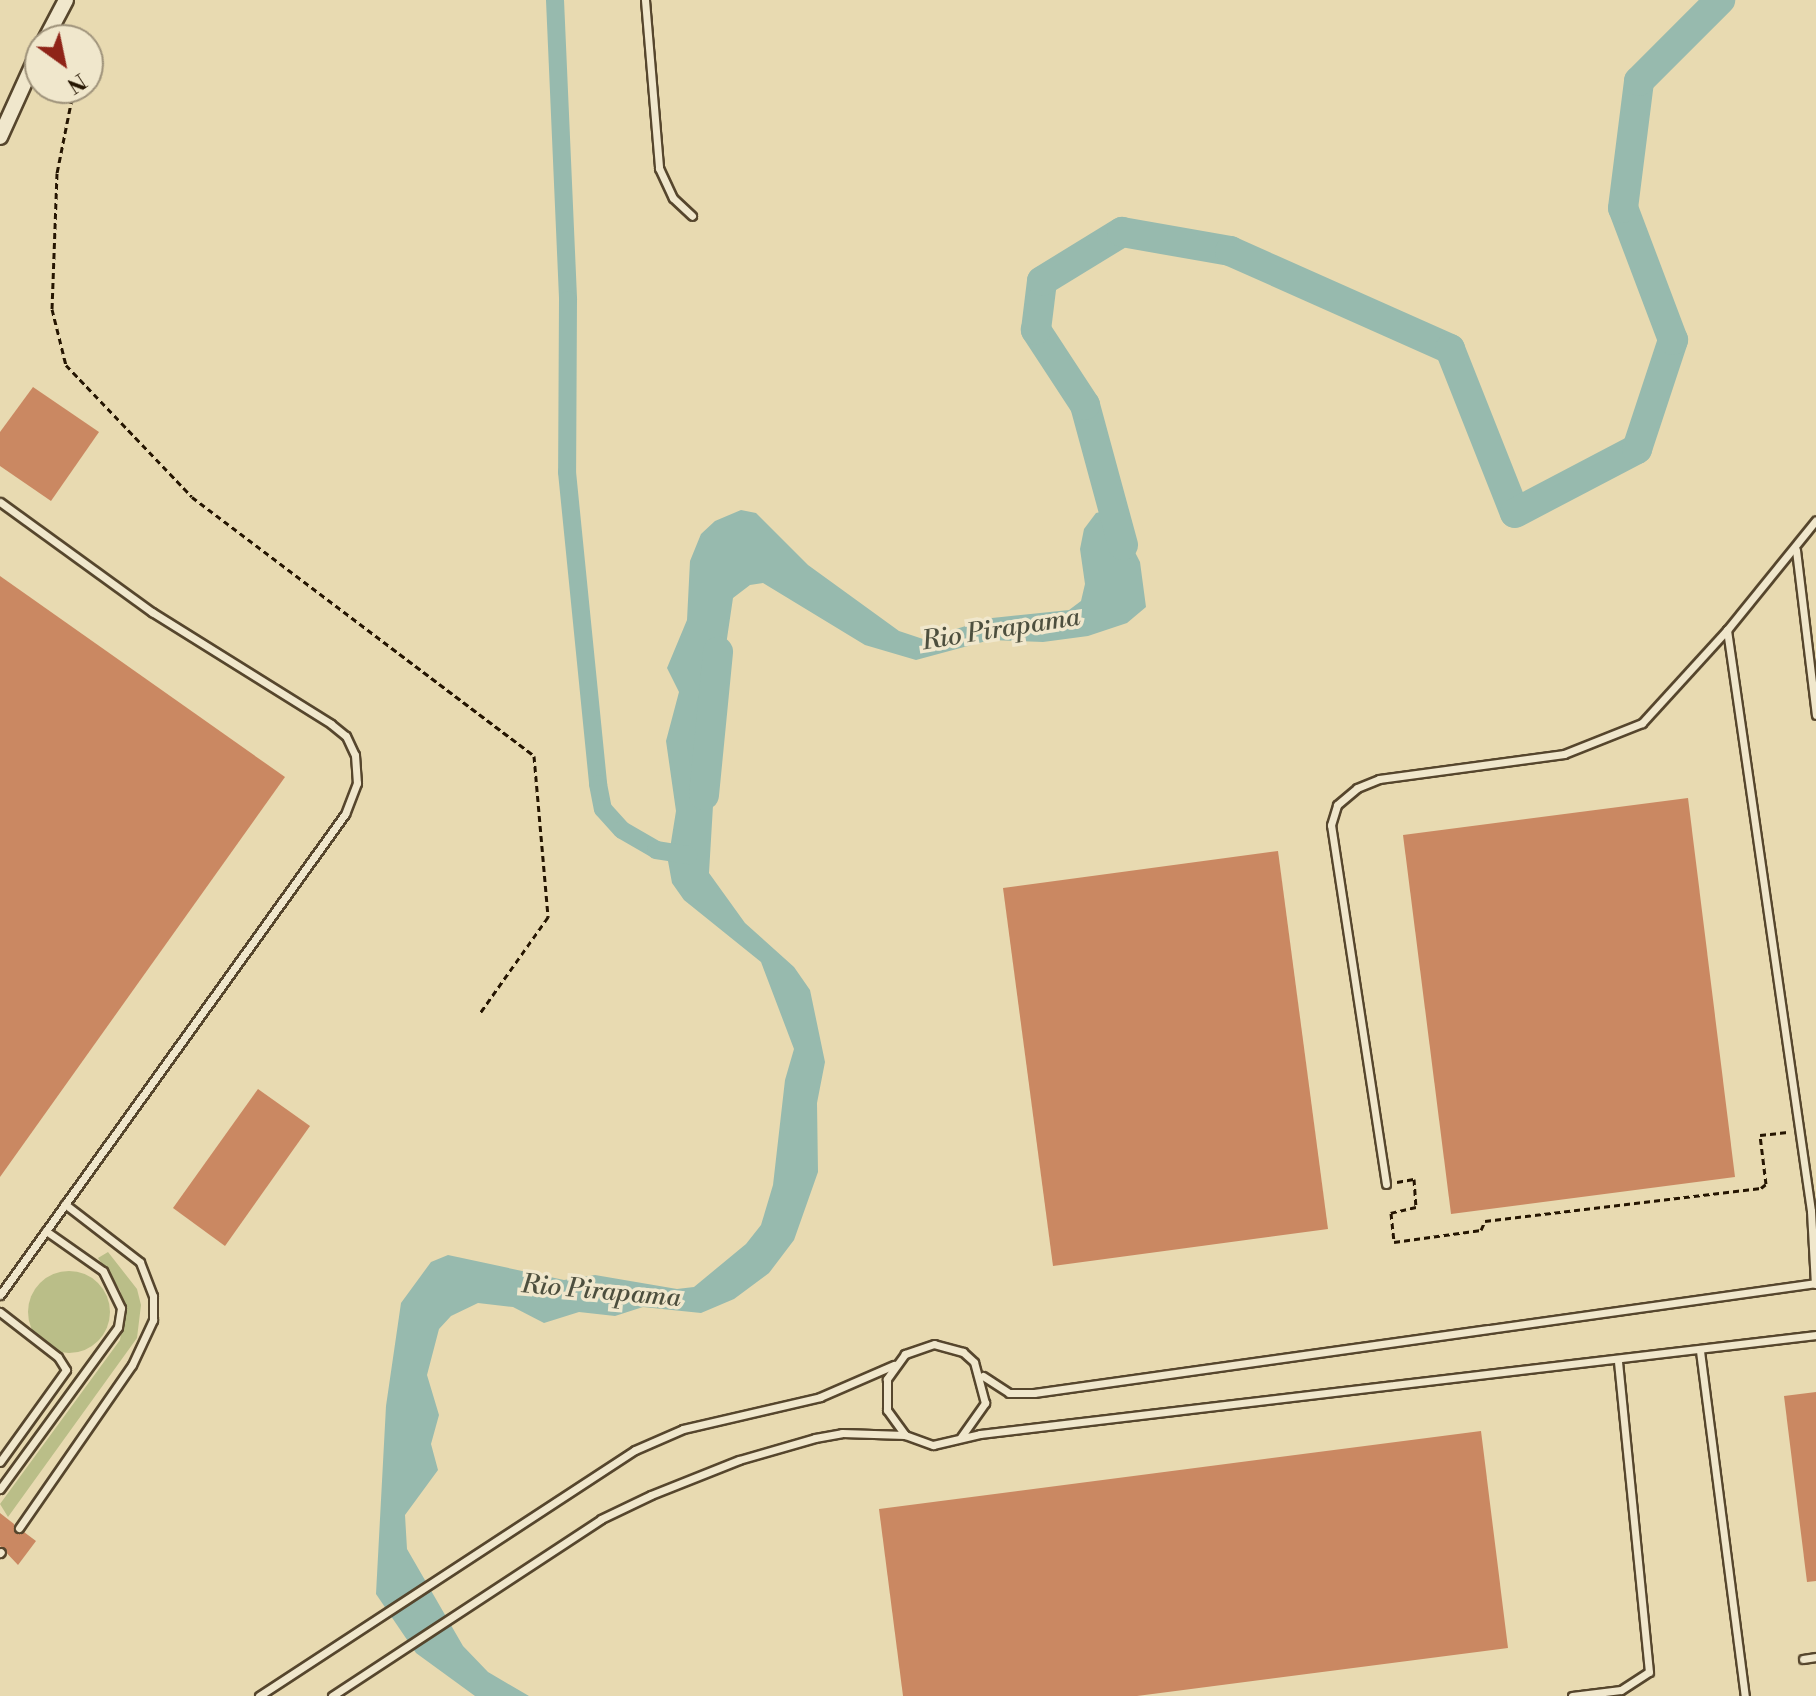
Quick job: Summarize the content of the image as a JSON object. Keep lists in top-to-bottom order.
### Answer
{
  "water": ["Rio Pirapama"],
  "north": "bottom right"
}
